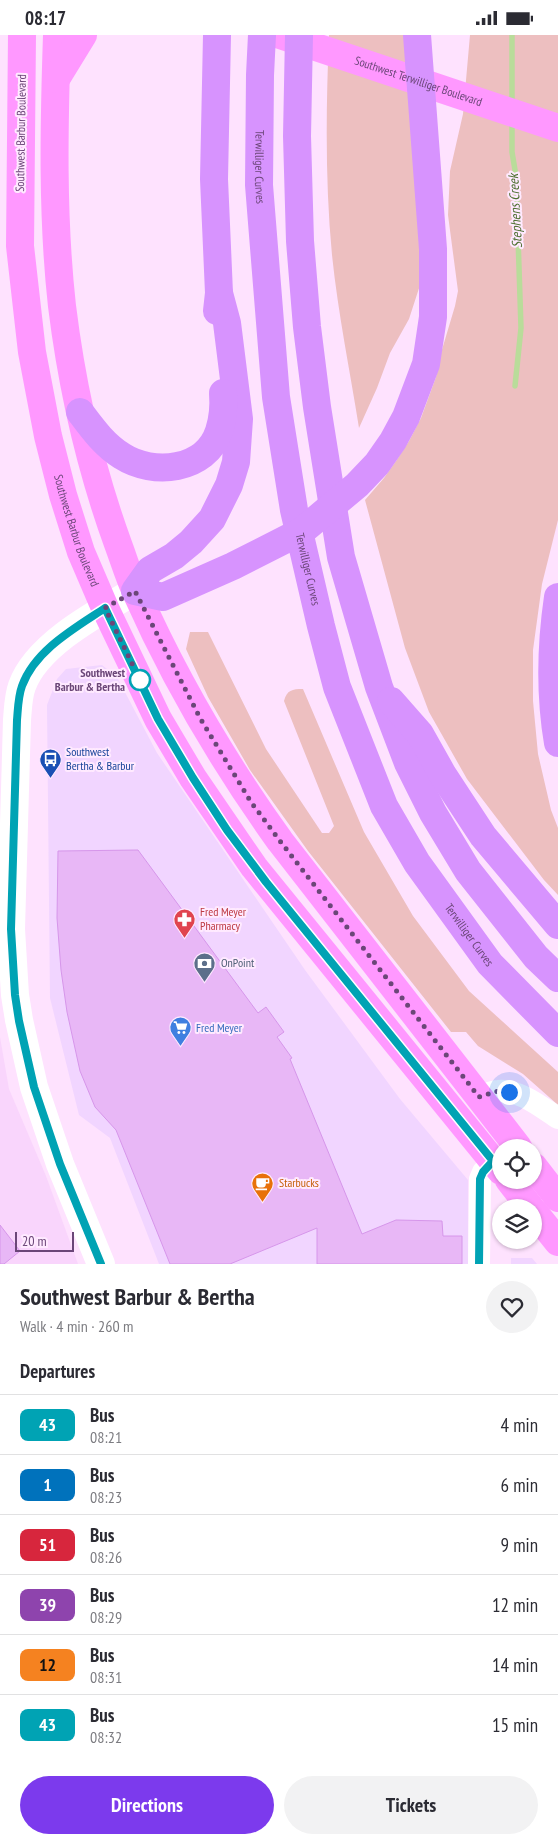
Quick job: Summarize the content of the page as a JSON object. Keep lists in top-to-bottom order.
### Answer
{
  "streets": {
    "highway": ["Terwilliger Curves"],
    "main road": ["Southwest Terwilliger Boulevard", "Southwest Barbur Boulevard"]
  },
  "water": ["Stephens Creek"],
  "places": {
    "other": ["Southwest Barbur & Bertha"],
    "bus stop": ["Southwest Bertha & Barbur"],
    "pharmacy": ["Fred Meyer Pharmacy"],
    "bank": ["OnPoint"],
    "supermarket": ["Fred Meyer"],
    "cafe": ["Starbucks"]
  },
  "lines": ["bus line 43"],
  "scale_bar": "20 m",
  "page": {
    "status": "08:17",
    "scale": "20 m",
    "heading": [
      ["Southwest Barbur & Bertha", "Walk · 4 min · 260 m"],
      "Departures"
    ],
    "list": [
      {
        "mark": "43",
        "name": "Bus",
        "note": "08:21",
        "value": "4 min"
      },
      {
        "mark": "1",
        "name": "Bus",
        "note": "08:23",
        "value": "6 min"
      },
      {
        "mark": "51",
        "name": "Bus",
        "note": "08:26",
        "value": "9 min"
      },
      {
        "mark": "39",
        "name": "Bus",
        "note": "08:29",
        "value": "12 min"
      },
      {
        "mark": "12",
        "name": "Bus",
        "note": "08:31",
        "value": "14 min"
      },
      {
        "mark": "43",
        "name": "Bus",
        "note": "08:32",
        "value": "15 min"
      }
    ],
    "buttons": ["Directions", "Tickets"]
  }
}
